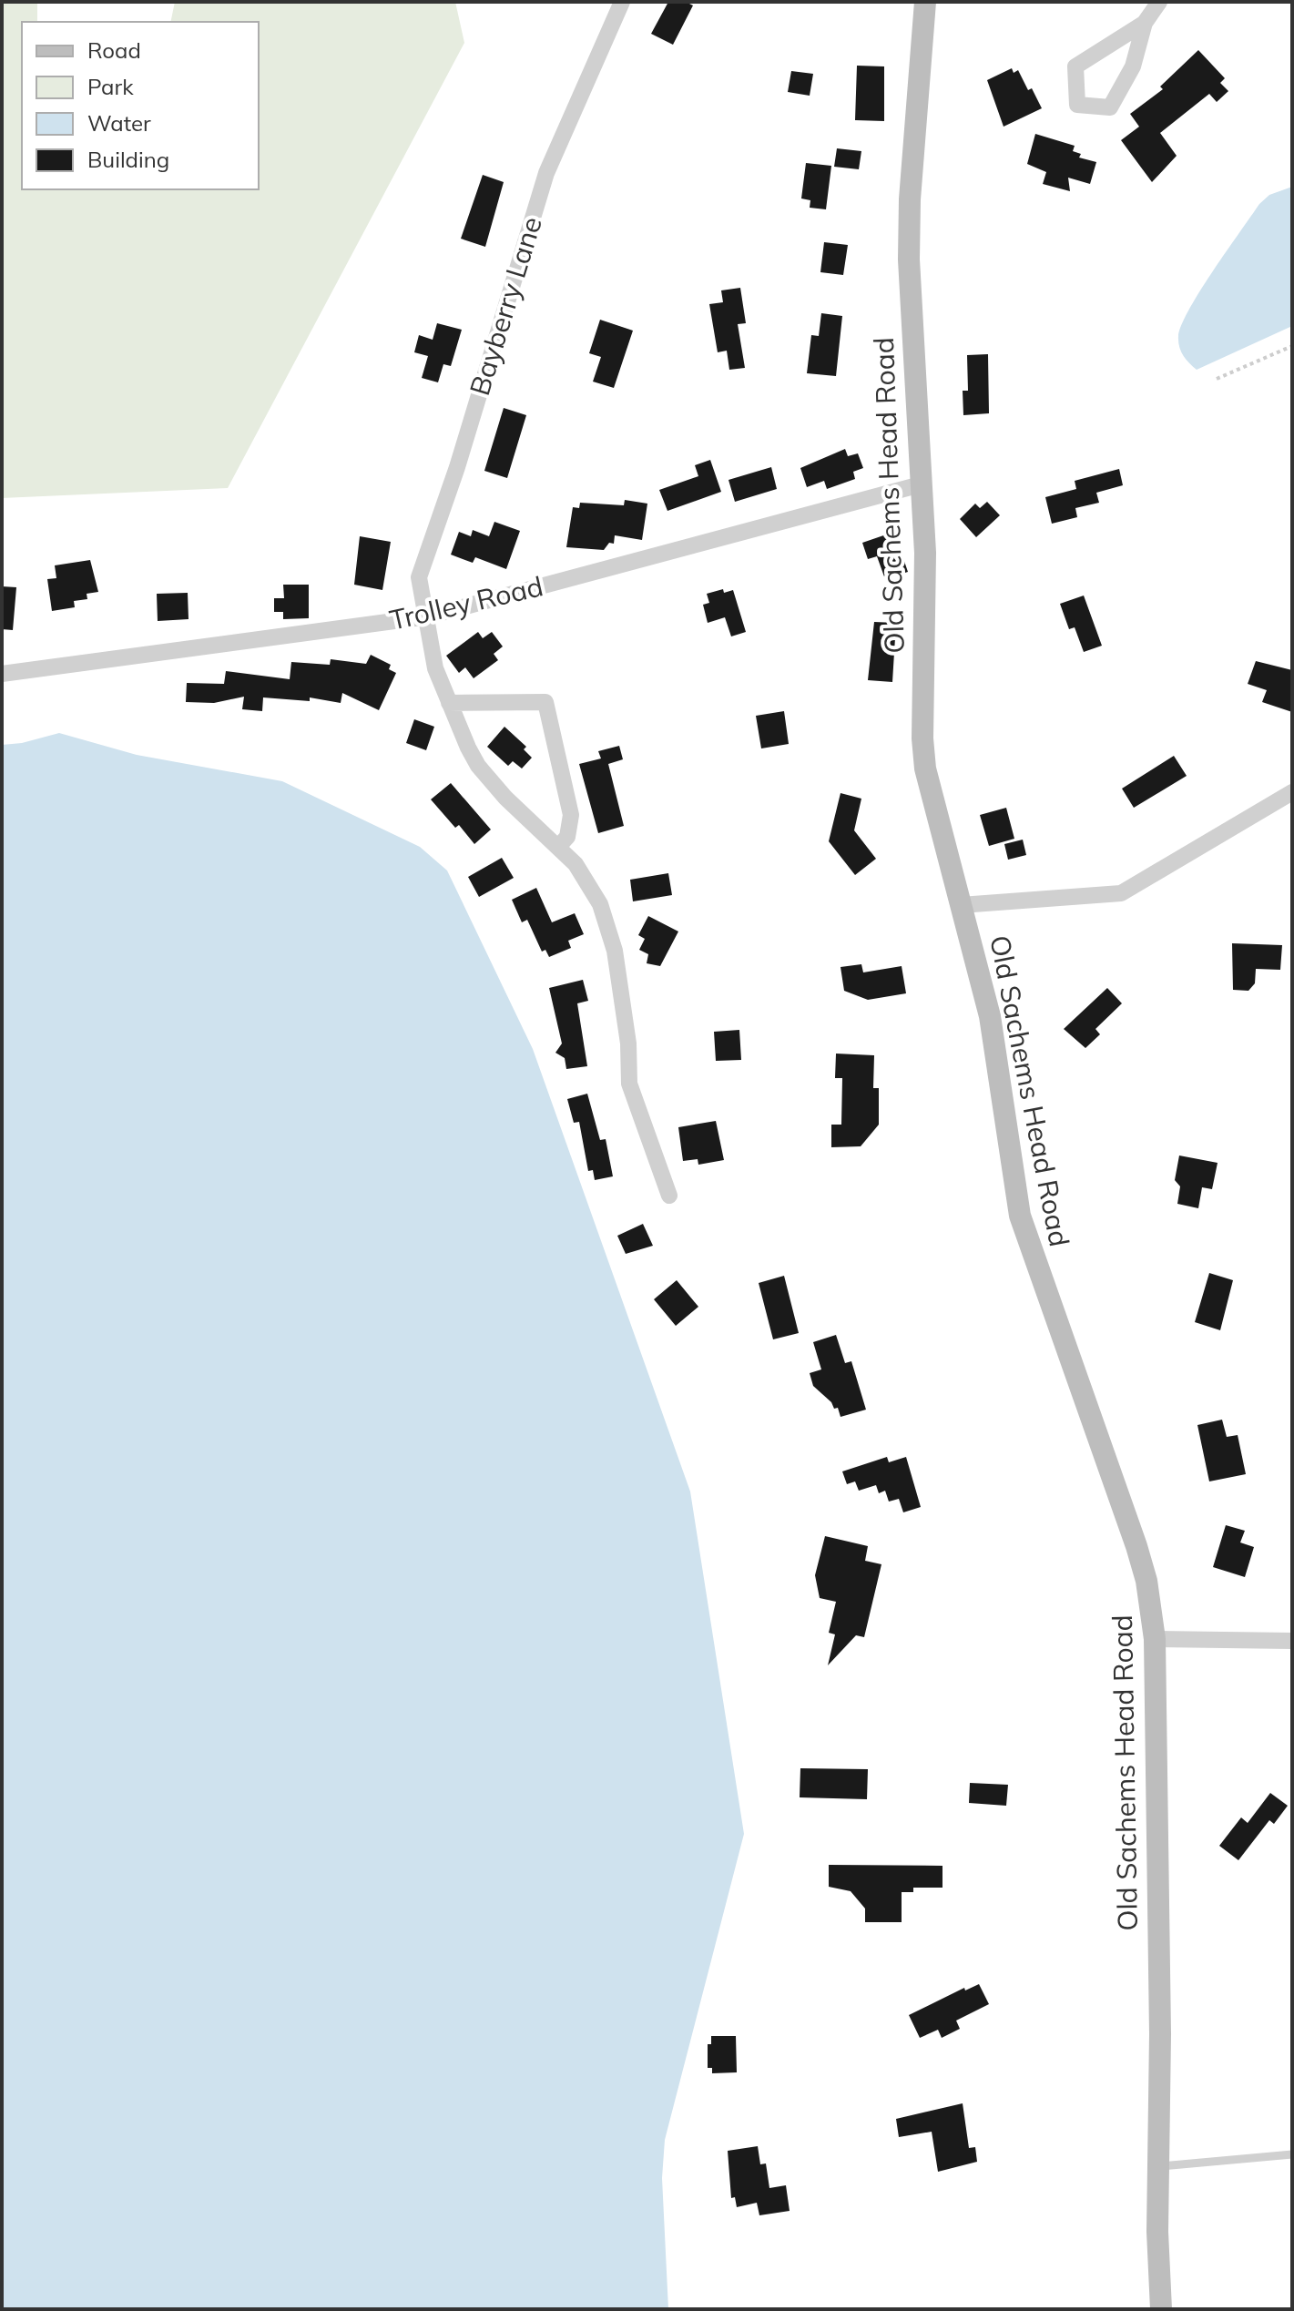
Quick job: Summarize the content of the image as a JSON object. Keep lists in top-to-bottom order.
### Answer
{
  "streets": {
    "street": ["Bayberry Lane", "Old Sachems Head Road", "Trolley Road"]
  },
  "crossings": [
    ["Bayberry Lane", "Trolley Road"],
    ["Old Sachems Head Road", "Trolley Road"]
  ],
  "legend": [
    "Road",
    "Park",
    "Water",
    "Building"
  ]
}
